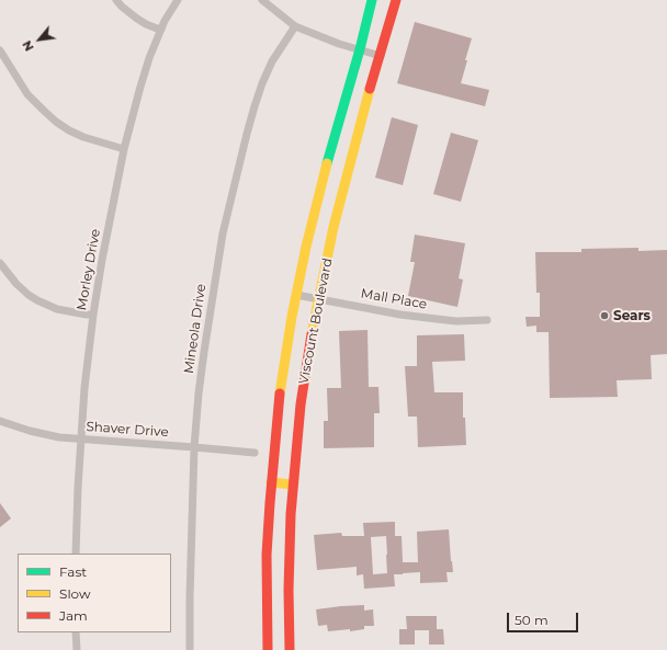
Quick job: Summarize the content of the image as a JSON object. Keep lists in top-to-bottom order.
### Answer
{
  "streets": {
    "main road": ["Viscount Boulevard"],
    "street": [
      "Morley Drive",
      "Mall Place",
      "Mineola Drive",
      "Shaver Drive"
    ]
  },
  "crossings": [
    ["Morley Drive", "Shaver Drive"],
    ["Mall Place", "Viscount Boulevard"],
    ["Mineola Drive", "Shaver Drive"]
  ],
  "places": ["Sears"],
  "legend": ["Fast", "Slow", "Jam"],
  "scale_bar": "50 m",
  "north": "bottom left"
}
